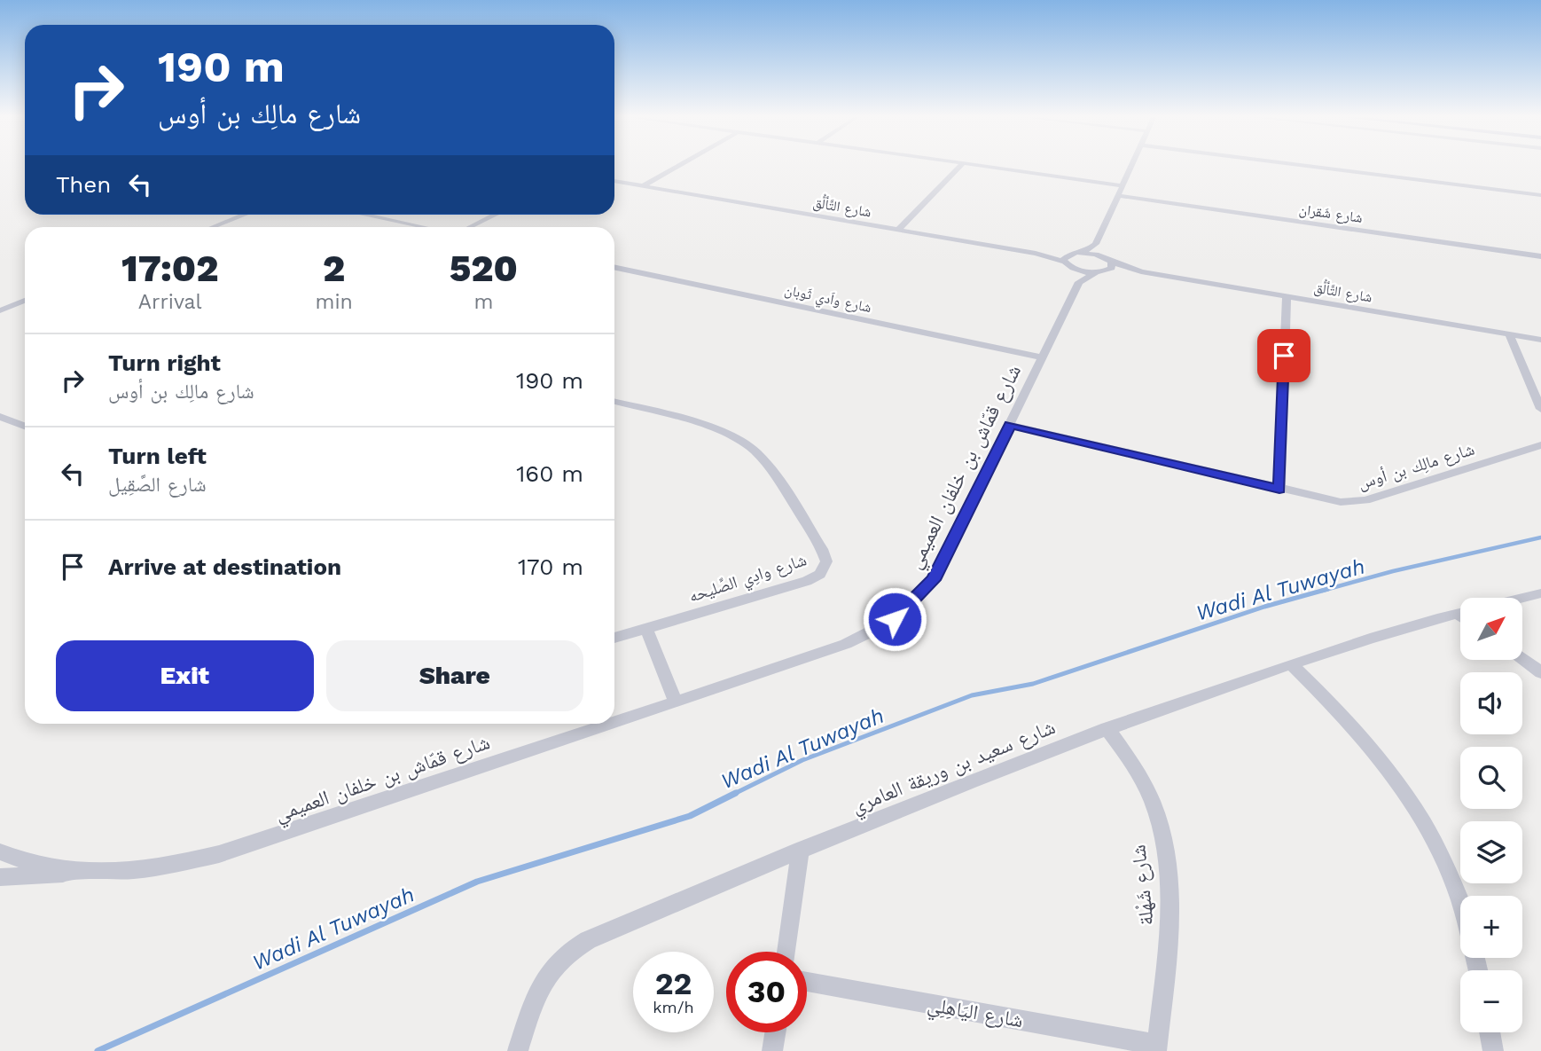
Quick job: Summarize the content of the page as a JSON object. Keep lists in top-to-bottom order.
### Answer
{
  "streets": {
    "street": [
      "شارع التَّألُّق",
      "شارع شَقران",
      "شارع واَدي ثَوبان",
      "شارع مالِك بن أوس",
      "شارع قمّاش بن خلفان العميمي",
      "شارع وادِي الصِّليحه",
      "شارع سعيد بن وريقة العامري",
      "شارع شَهْلة",
      "شارع اليَاهِلِي"
    ]
  },
  "crossings": [
    ["شارع واَدي ثَوبان", "شارع قمّاش بن خلفان العميمي"],
    ["شارع مالِك بن أوس", "شارع قمّاش بن خلفان العميمي"],
    ["شارع سعيد بن وريقة العامري", "شارع شَهْلة"],
    ["شارع شَهْلة", "شارع اليَاهِلِي"]
  ],
  "water": ["Wadi Al Tuwayah"],
  "north": "top right",
  "page": {
    "turn": ["190 m", "شارع مالِك بن أوس"],
    "then": "Then",
    "eta": [
      "17:02",
      "Arrival",
      "2",
      "min",
      "520",
      "m"
    ],
    "list": [
      {
        "name": "Turn right",
        "note": "شارع مالِك بن أوس",
        "value": "190 m"
      },
      {
        "name": "Turn left",
        "note": "شارع الصَّقِيل",
        "value": "160 m"
      },
      {
        "name": "Arrive at destination",
        "value": "170 m"
      }
    ],
    "map_buttons": ["+", "−"],
    "buttons": ["Exit", "Share"],
    "speed": "22 km/h",
    "limit": "30"
  }
}
